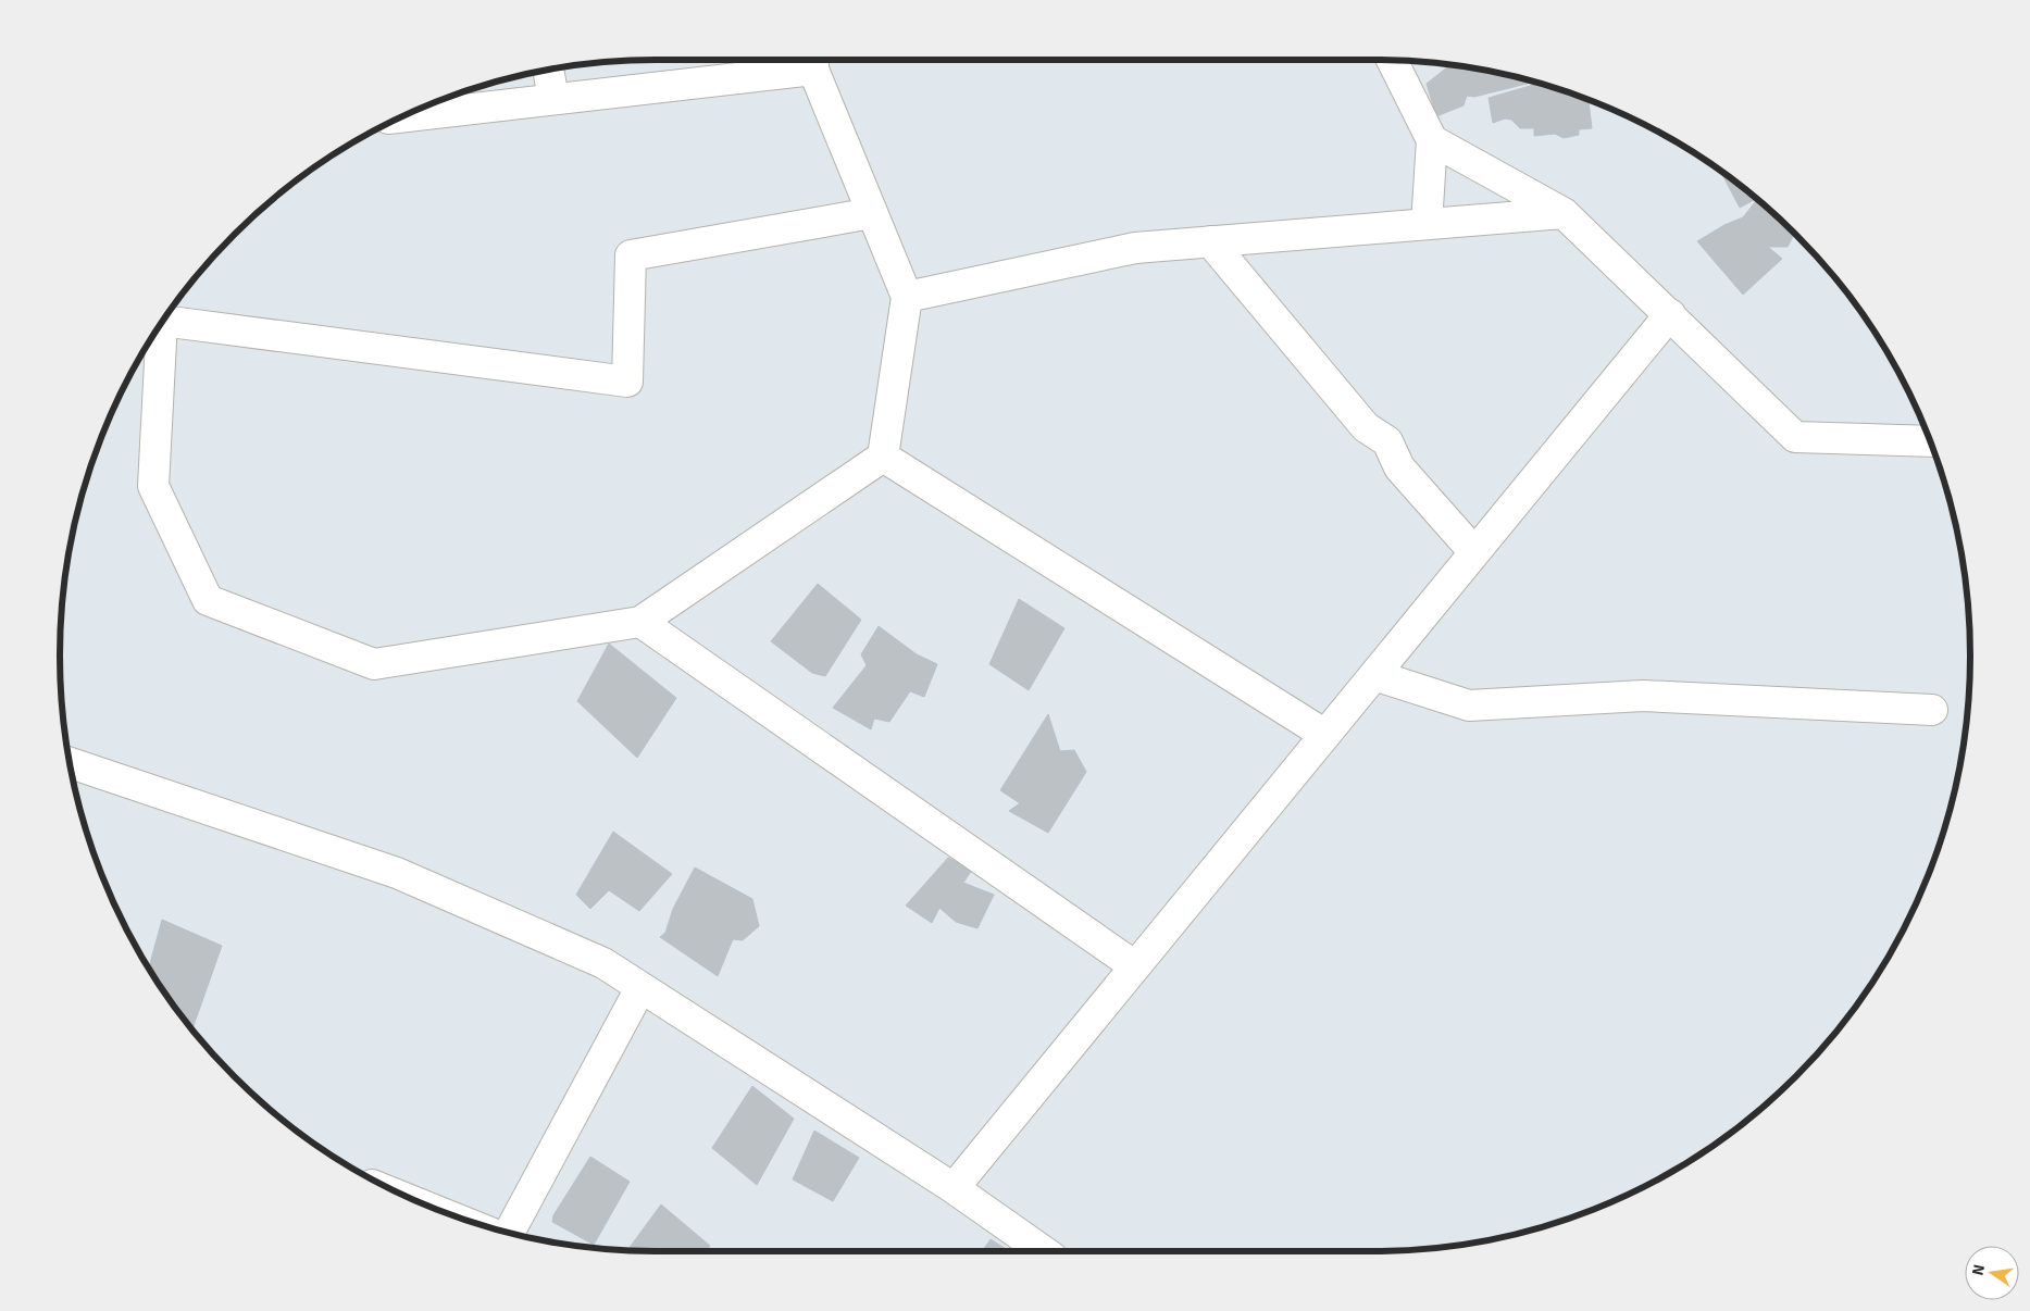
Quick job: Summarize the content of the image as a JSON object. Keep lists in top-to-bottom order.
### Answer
{
  "north": "left"
}
